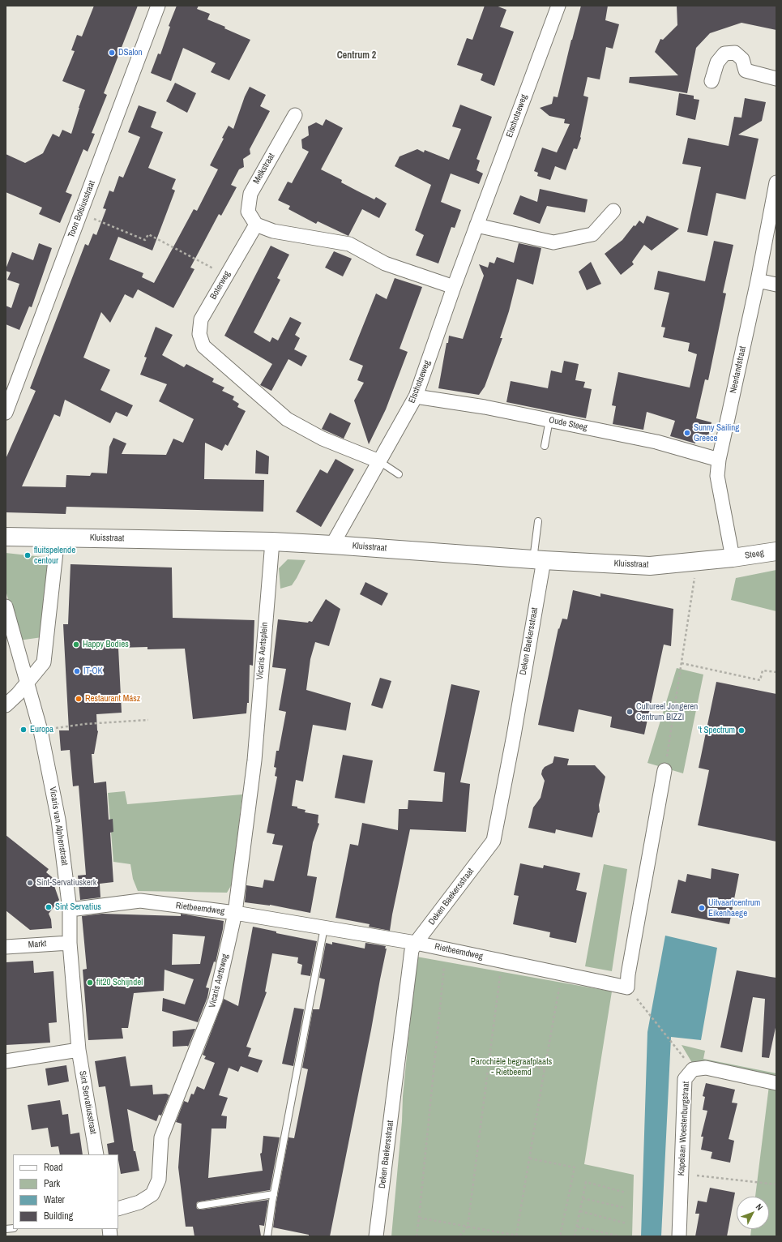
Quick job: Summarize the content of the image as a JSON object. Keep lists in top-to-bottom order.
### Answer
{
  "streets": {
    "street": [
      "Elschotseweg",
      "Melkstraat",
      "Toon Bolsiusstraat",
      "Boterweg",
      "Neerlandstraat",
      "Oude Steeg",
      "Kluisstraat",
      "Steeg",
      "Deken Baekersstraat",
      "Vicaris Aertsplein",
      "Vicaris van Alphenstraat",
      "Rietbeemdweg",
      "Markt",
      "Vicaris Aertsweg",
      "Sint Servatiusstraat",
      "Kapelaan Woestenburgstraat"
    ]
  },
  "crossings": [
    ["Elschotseweg", "Boterweg"],
    ["Elschotseweg", "Oude Steeg"],
    ["Elschotseweg", "Kluisstraat"],
    ["Melkstraat", "Boterweg"],
    ["Neerlandstraat", "Oude Steeg"],
    ["Neerlandstraat", "Kluisstraat"],
    ["Neerlandstraat", "Steeg"],
    ["Kluisstraat", "Steeg"],
    ["Kluisstraat", "Deken Baekersstraat"],
    ["Kluisstraat", "Vicaris Aertsplein"],
    ["Deken Baekersstraat", "Rietbeemdweg"],
    ["Vicaris Aertsplein", "Vicaris Aertsweg"],
    ["Vicaris van Alphenstraat", "Rietbeemdweg"],
    ["Vicaris van Alphenstraat", "Markt"],
    ["Vicaris van Alphenstraat", "Sint Servatiusstraat"],
    ["Rietbeemdweg", "Vicaris Aertsweg"]
  ],
  "districts": ["Centrum 2"],
  "parks": ["Parochiële begraafplaats - Rietbeemd"],
  "places": [
    "DSalon",
    "Sunny Sailing Greece",
    "fluitspelende centour",
    "Happy Bodies",
    "IT-OK",
    "Restaurant Mász",
    "Cultureel Jongeren Centrum BIZZI",
    "Europa",
    "'t Spectrum",
    "Sint-Servatiuskerk",
    "Sint Servatius",
    "Uitvaartcentrum Eikenhaege",
    "fit20 Schijndel"
  ],
  "legend": [
    "Road",
    "Park",
    "Water",
    "Building"
  ],
  "north": "top right"
}
